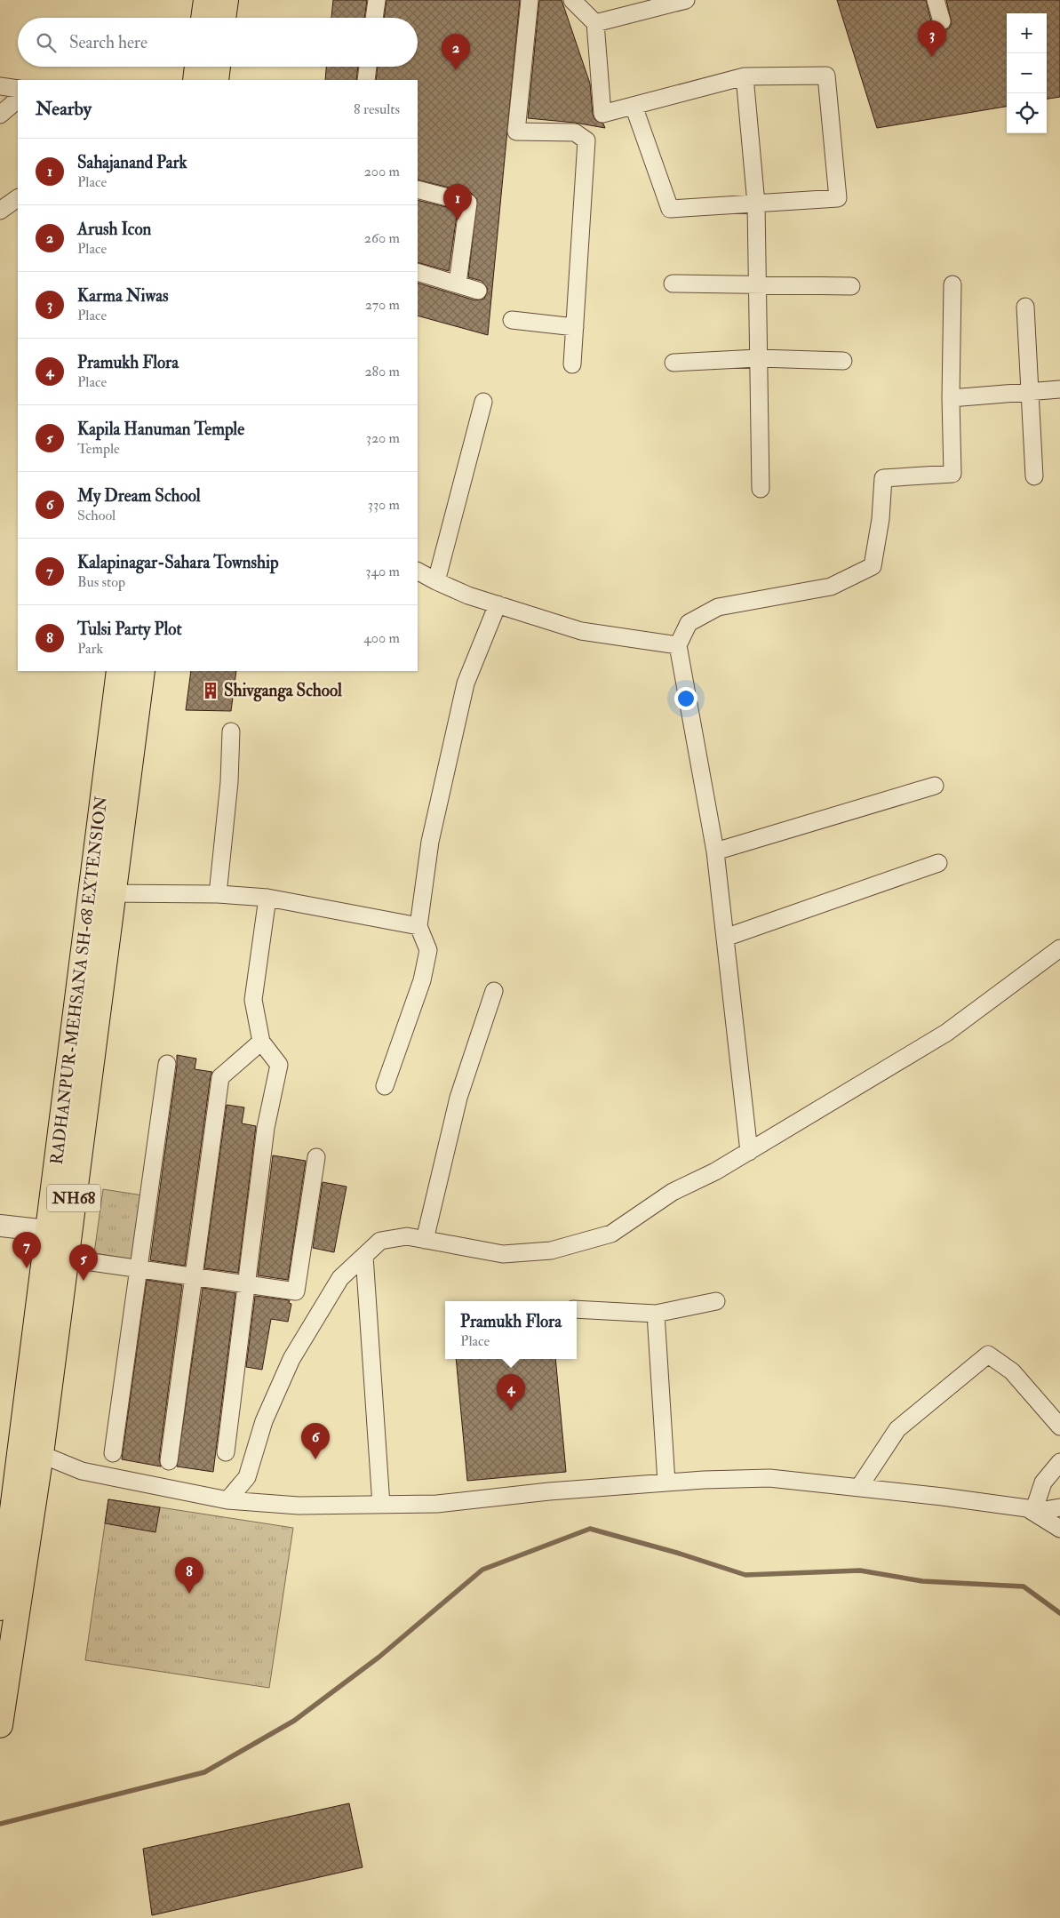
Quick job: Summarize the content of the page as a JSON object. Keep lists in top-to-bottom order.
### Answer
{
  "streets": {
    "highway": ["RADHANPUR-MEHSANA SH-68 EXTENSION", "NH68"]
  },
  "crossings": [
    ["RADHANPUR-MEHSANA SH-68 EXTENSION", "NH68"]
  ],
  "places": {
    "building": ["Shivganga School"]
  },
  "page": {
    "map_buttons": ["+", "−"],
    "search": "Search here",
    "pins": [
      "3",
      "2",
      "1",
      "7",
      "5",
      "4",
      "6",
      "8"
    ],
    "heading": ["Nearby", "8 results"],
    "list": [
      {
        "mark": "1",
        "name": "Sahajanand Park",
        "note": "Place",
        "value": "200 m"
      },
      {
        "mark": "2",
        "name": "Arush Icon",
        "note": "Place",
        "value": "260 m"
      },
      {
        "mark": "3",
        "name": "Karma Niwas",
        "note": "Place",
        "value": "270 m"
      },
      {
        "mark": "4",
        "name": "Pramukh Flora",
        "note": "Place",
        "value": "280 m"
      },
      {
        "mark": "5",
        "name": "Kapila Hanuman Temple",
        "note": "Temple",
        "value": "320 m"
      },
      {
        "mark": "6",
        "name": "My Dream School",
        "note": "School",
        "value": "330 m"
      },
      {
        "mark": "7",
        "name": "Kalapinagar-Sahara Township",
        "note": "Bus stop",
        "value": "340 m"
      },
      {
        "mark": "8",
        "name": "Tulsi Party Plot",
        "note": "Park",
        "value": "400 m"
      }
    ],
    "popup": ["Pramukh Flora", "Place"]
  }
}
